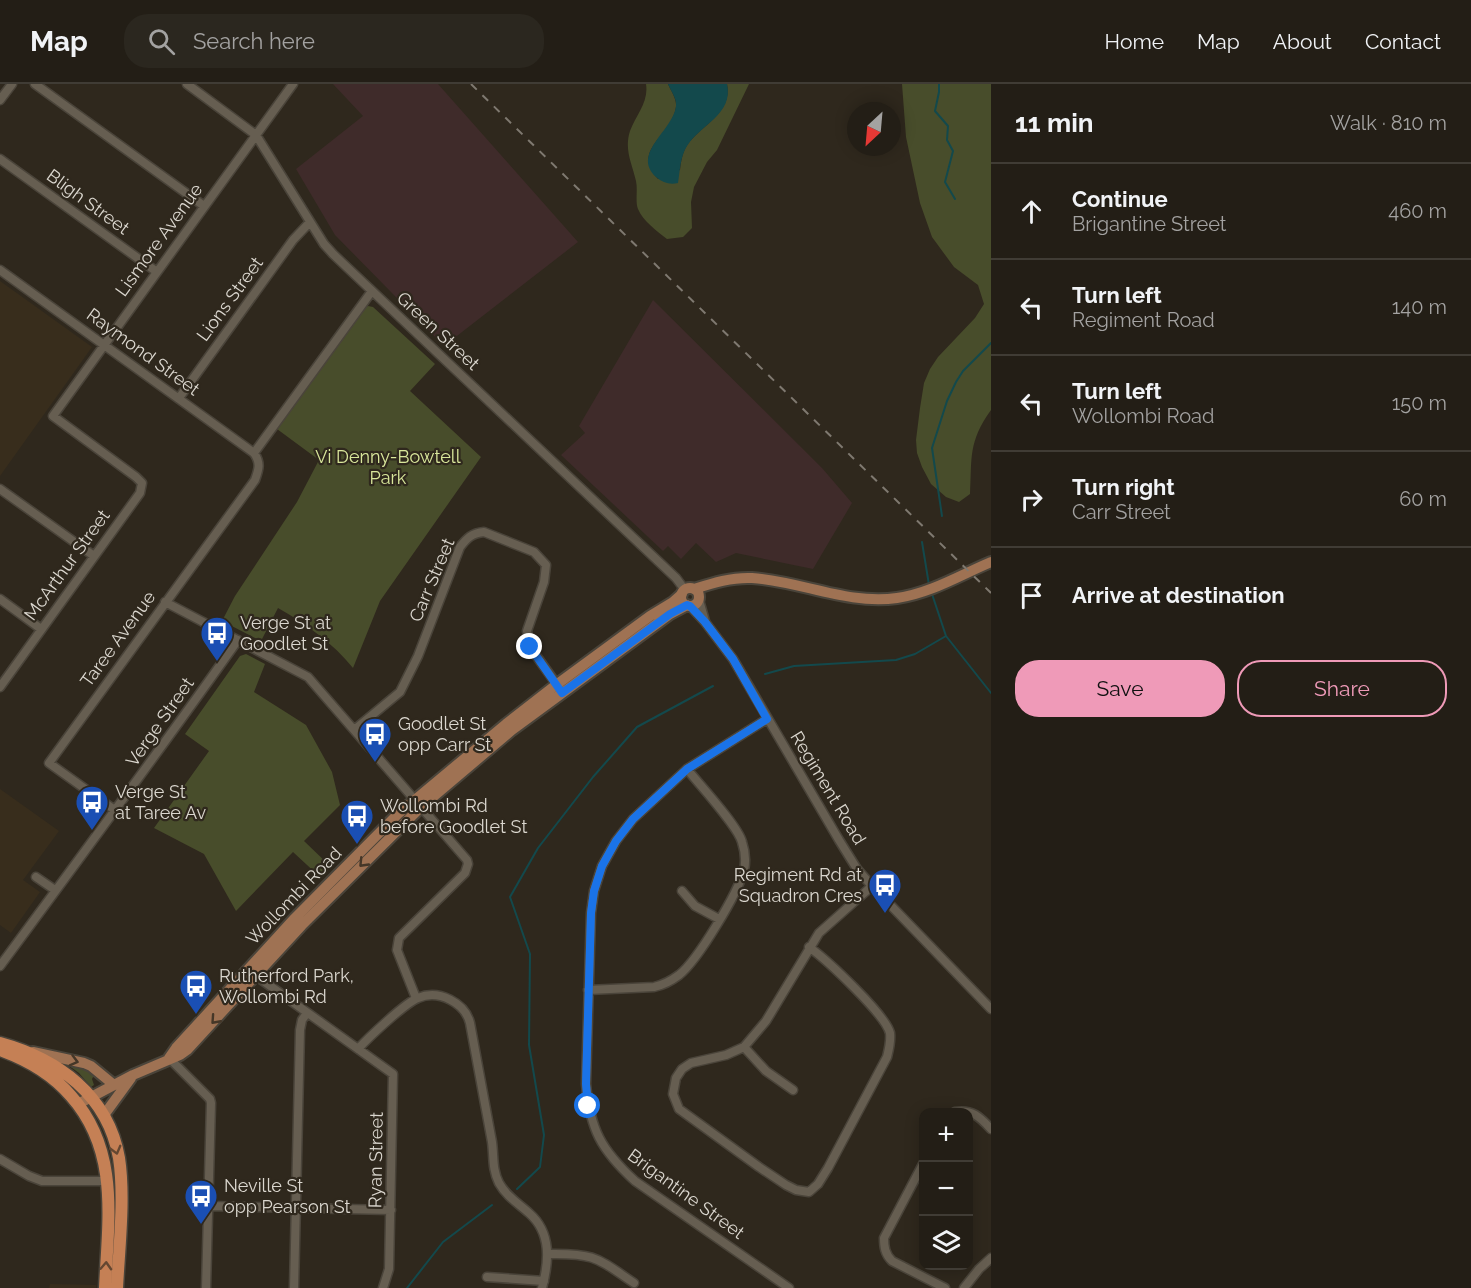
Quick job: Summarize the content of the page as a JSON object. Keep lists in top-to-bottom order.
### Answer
{
  "streets": {
    "main road": ["Wollombi Road"],
    "street": [
      "Bligh Street",
      "Lismore Avenue",
      "Lions Street",
      "Green Street",
      "Raymond Street",
      "McArthur Street",
      "Carr Street",
      "Taree Avenue",
      "Verge Street",
      "Regiment Road",
      "Ryan Street",
      "Brigantine Street"
    ]
  },
  "crossings": [
    ["Bligh Street", "Lismore Avenue"],
    ["Lismore Avenue", "Green Street"],
    ["Lismore Avenue", "Raymond Street"],
    ["Lismore Avenue", "McArthur Street"],
    ["Lions Street", "Green Street"],
    ["Lions Street", "Raymond Street"],
    ["Green Street", "Regiment Road"],
    ["Green Street", "Wollombi Road"],
    ["Raymond Street", "Taree Avenue"],
    ["Carr Street", "Wollombi Road"],
    ["Taree Avenue", "Verge Street"],
    ["Regiment Road", "Wollombi Road"],
    ["Regiment Road", "Brigantine Street"]
  ],
  "parks": ["Vi Denny-Bowtell Park"],
  "places": {
    "bus stop": [
      "Verge St at Goodlet St",
      "Goodlet St opp Carr St",
      "Verge St at Taree Av",
      "Wollombi Rd before Goodlet St",
      "Regiment Rd at Squadron Cres",
      "Rutherford Park, Wollombi Rd",
      "Neville St opp Pearson St"
    ]
  },
  "north": "bottom left",
  "page": {
    "header": "Map",
    "search": "Search here",
    "nav": [
      "Home",
      "Map",
      "About",
      "Contact"
    ],
    "heading": ["11 min", "Walk · 810 m"],
    "list": [
      ["Continue", "Brigantine Street", "460 m"],
      ["Turn left", "Regiment Road", "140 m"],
      ["Turn left", "Wollombi Road", "150 m"],
      ["Turn right", "Carr Street", "60 m"],
      "Arrive at destination"
    ],
    "buttons": ["Save", "Share"],
    "map_buttons": ["+", "−"]
  }
}
